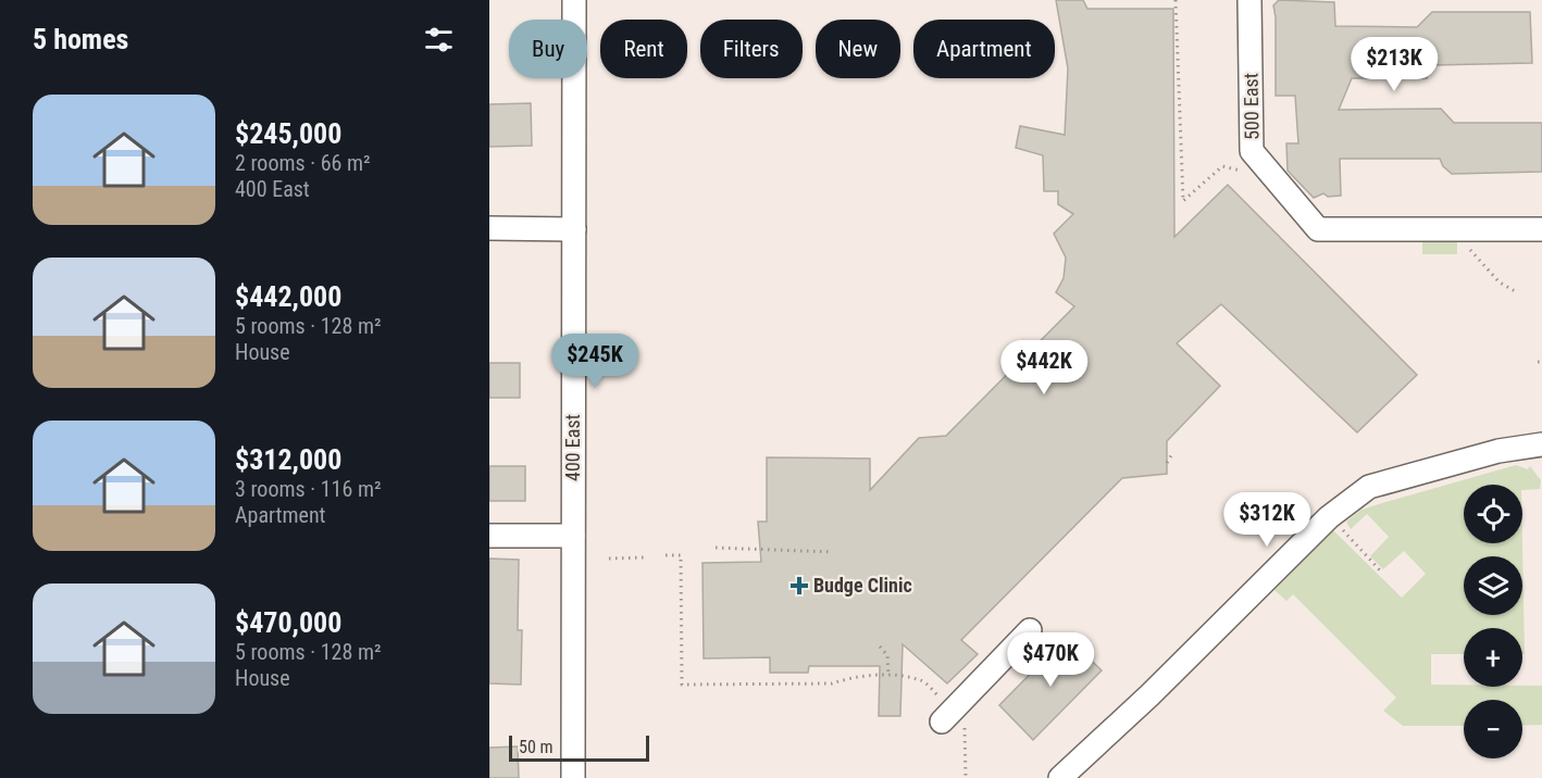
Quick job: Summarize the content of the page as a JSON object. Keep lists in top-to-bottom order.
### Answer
{
  "streets": {
    "street": ["500 East", "400 East"]
  },
  "places": {
    "health": ["Budge Clinic"]
  },
  "scale_bar": "50 m",
  "page": {
    "heading": "5 homes",
    "chip": [
      "Buy",
      "Rent",
      "Filters",
      "New",
      "Apartment"
    ],
    "price": [
      "$213K",
      "$245K",
      "$442K",
      "$312K",
      "$470K"
    ],
    "list": [
      {
        "name": "$245,000",
        "note": "2 rooms · 66 m² · 400 East"
      },
      {
        "name": "$442,000",
        "note": "5 rooms · 128 m² · House"
      },
      {
        "name": "$312,000",
        "note": "3 rooms · 116 m² · Apartment"
      },
      {
        "name": "$470,000",
        "note": "5 rooms · 128 m² · House"
      }
    ],
    "map_buttons": ["+", "−"],
    "scale": "50 m"
  }
}
